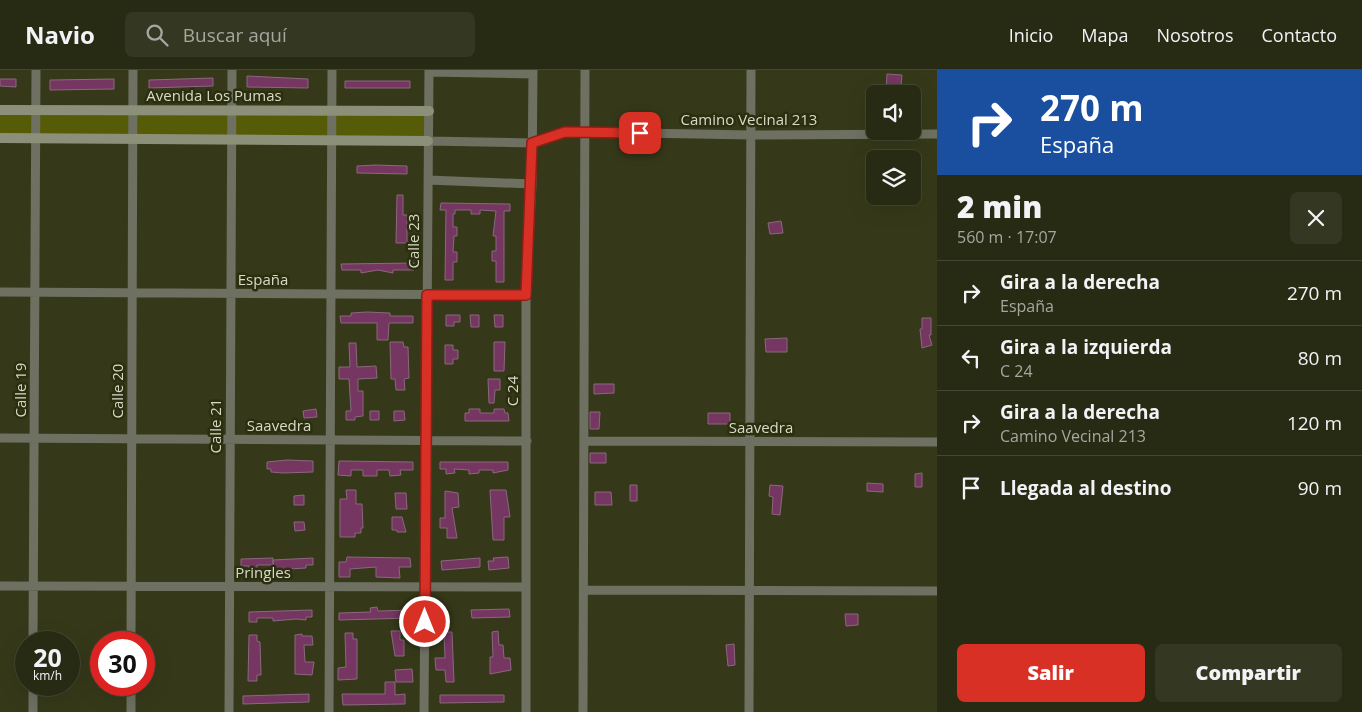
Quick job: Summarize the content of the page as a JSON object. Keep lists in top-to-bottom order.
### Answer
{
  "streets": {
    "main road": ["Avenida Los Pumas"],
    "street": [
      "Camino Vecinal 213",
      "Calle 23",
      "España",
      "Calle 19",
      "Calle 20",
      "C 24",
      "Calle 21",
      "Saavedra",
      "Pringles"
    ]
  },
  "crossings": [
    ["Avenida Los Pumas", "Calle 23"],
    ["Avenida Los Pumas", "Calle 19"],
    ["Avenida Los Pumas", "Calle 20"],
    ["Avenida Los Pumas", "Calle 21"],
    ["Camino Vecinal 213", "Calle 23"],
    ["Camino Vecinal 213", "C 24"],
    ["Calle 23", "España"],
    ["Calle 23", "Saavedra"],
    ["Calle 23", "Pringles"],
    ["España", "Calle 19"],
    ["España", "Calle 20"],
    ["España", "C 24"],
    ["España", "Calle 21"],
    ["Calle 19", "Saavedra"],
    ["Calle 19", "Pringles"],
    ["Calle 20", "Saavedra"],
    ["Calle 20", "Pringles"],
    ["C 24", "Saavedra"],
    ["C 24", "Pringles"],
    ["Calle 21", "Saavedra"],
    ["Calle 21", "Pringles"]
  ],
  "page": {
    "header": "Navio",
    "search": "Buscar aquí",
    "nav": [
      "Inicio",
      "Mapa",
      "Nosotros",
      "Contacto"
    ],
    "turn": ["270 m", "España"],
    "heading": ["2 min", "560 m · 17:07"],
    "list": [
      {
        "name": "Gira a la derecha",
        "note": "España",
        "value": "270 m"
      },
      {
        "name": "Gira a la izquierda",
        "note": "C 24",
        "value": "80 m"
      },
      {
        "name": "Gira a la derecha",
        "note": "Camino Vecinal 213",
        "value": "120 m"
      },
      {
        "name": "Llegada al destino",
        "value": "90 m"
      }
    ],
    "speed": "20 km/h",
    "limit": "30",
    "buttons": ["Salir", "Compartir"]
  }
}
